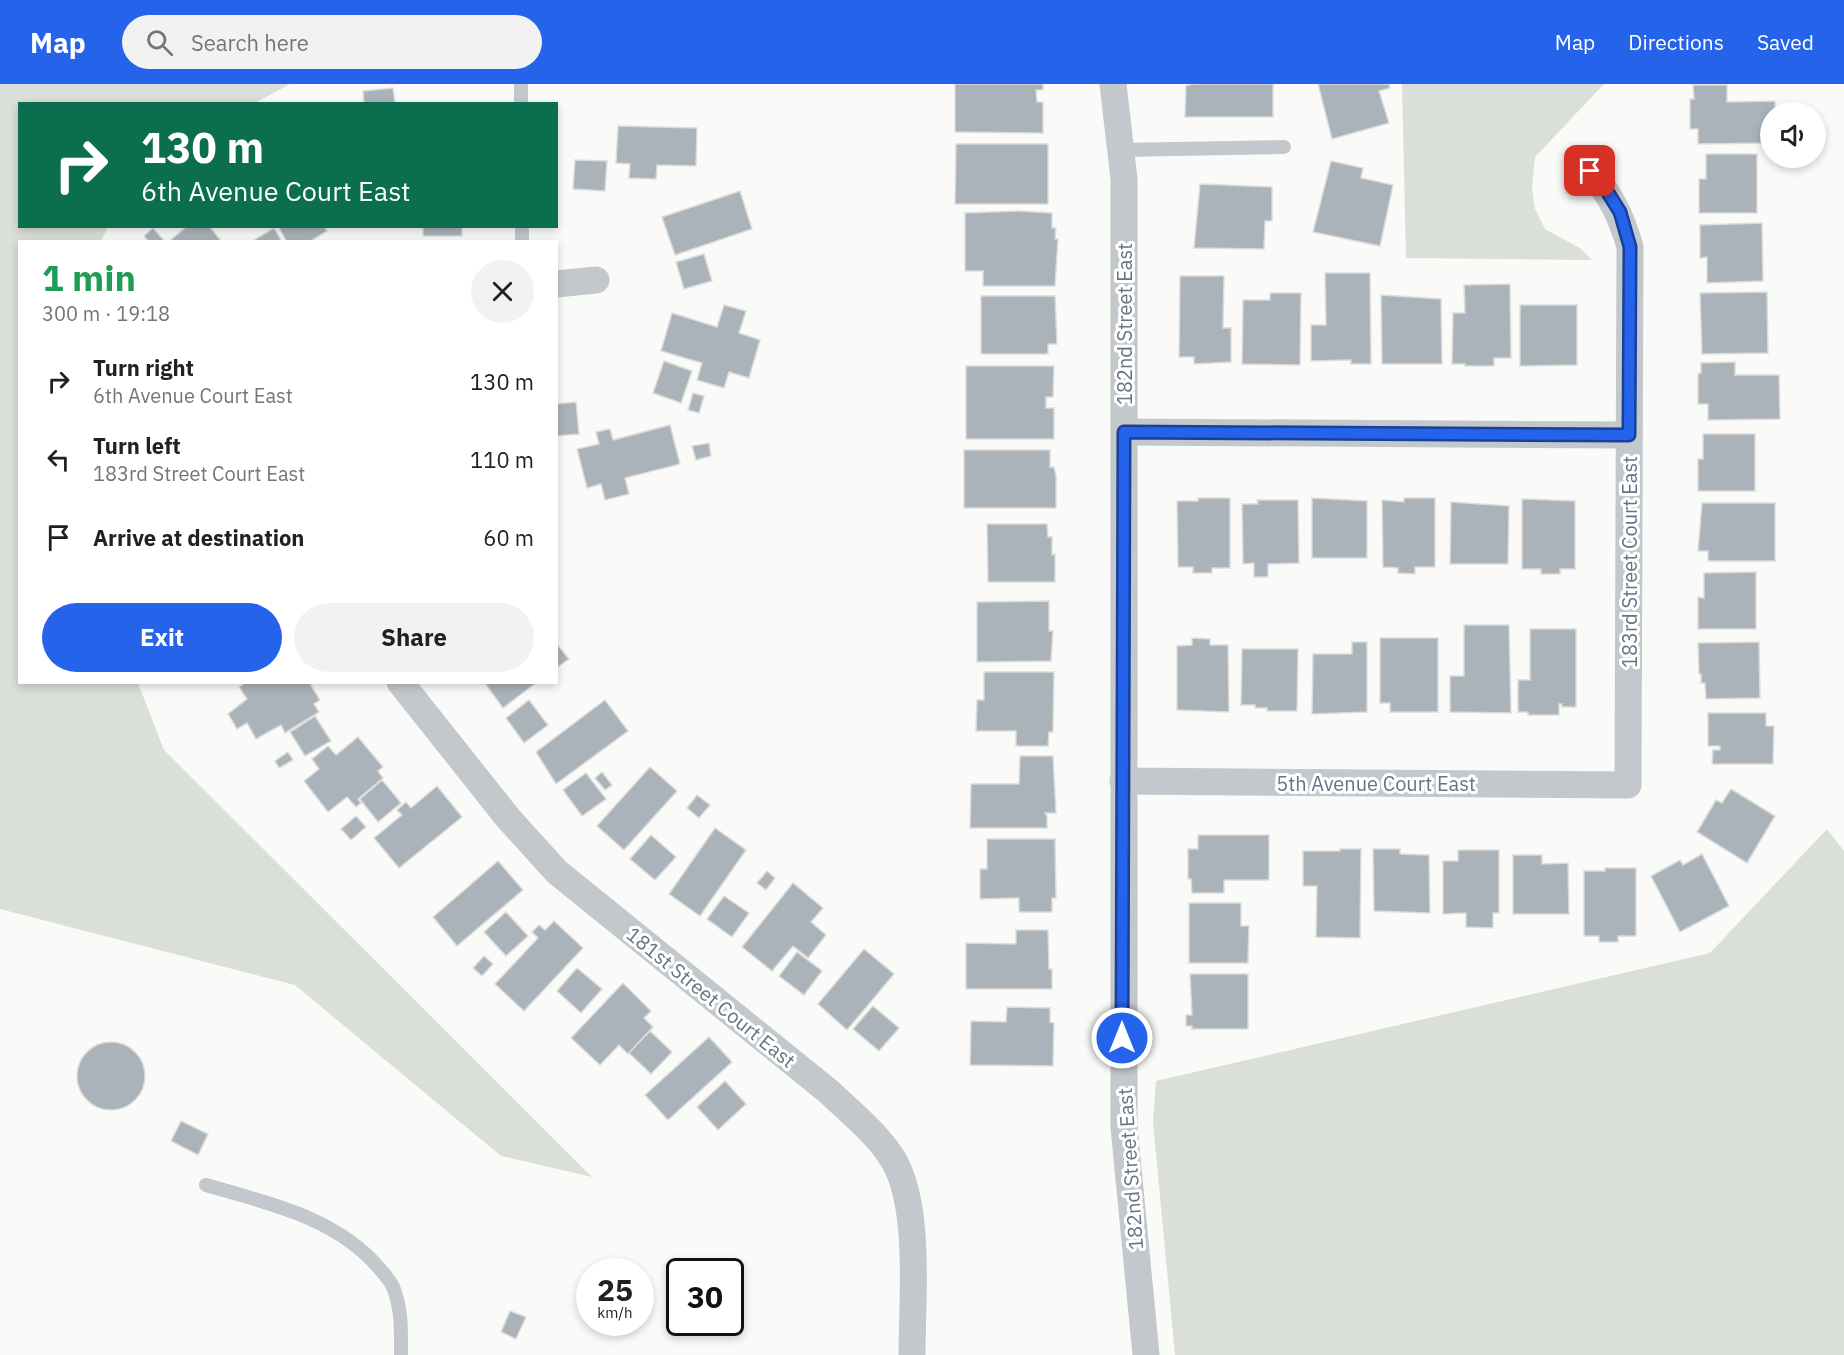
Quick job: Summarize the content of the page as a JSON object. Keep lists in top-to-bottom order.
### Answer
{
  "streets": {
    "street": [
      "182nd Street East",
      "183rd Street Court East",
      "5th Avenue Court East",
      "181st Street Court East"
    ]
  },
  "crossings": [
    ["182nd Street East", "5th Avenue Court East"],
    ["183rd Street Court East", "5th Avenue Court East"]
  ],
  "page": {
    "header": "Map",
    "search": "Search here",
    "nav": ["Map", "Directions", "Saved"],
    "turn": ["130 m", "6th Avenue Court East"],
    "heading": ["1 min", "300 m · 19:18"],
    "list": [
      {
        "name": "Turn right",
        "note": "6th Avenue Court East",
        "value": "130 m"
      },
      {
        "name": "Turn left",
        "note": "183rd Street Court East",
        "value": "110 m"
      },
      {
        "name": "Arrive at destination",
        "value": "60 m"
      }
    ],
    "buttons": ["Exit", "Share"],
    "speed": "25 km/h",
    "limit": "30"
  }
}
